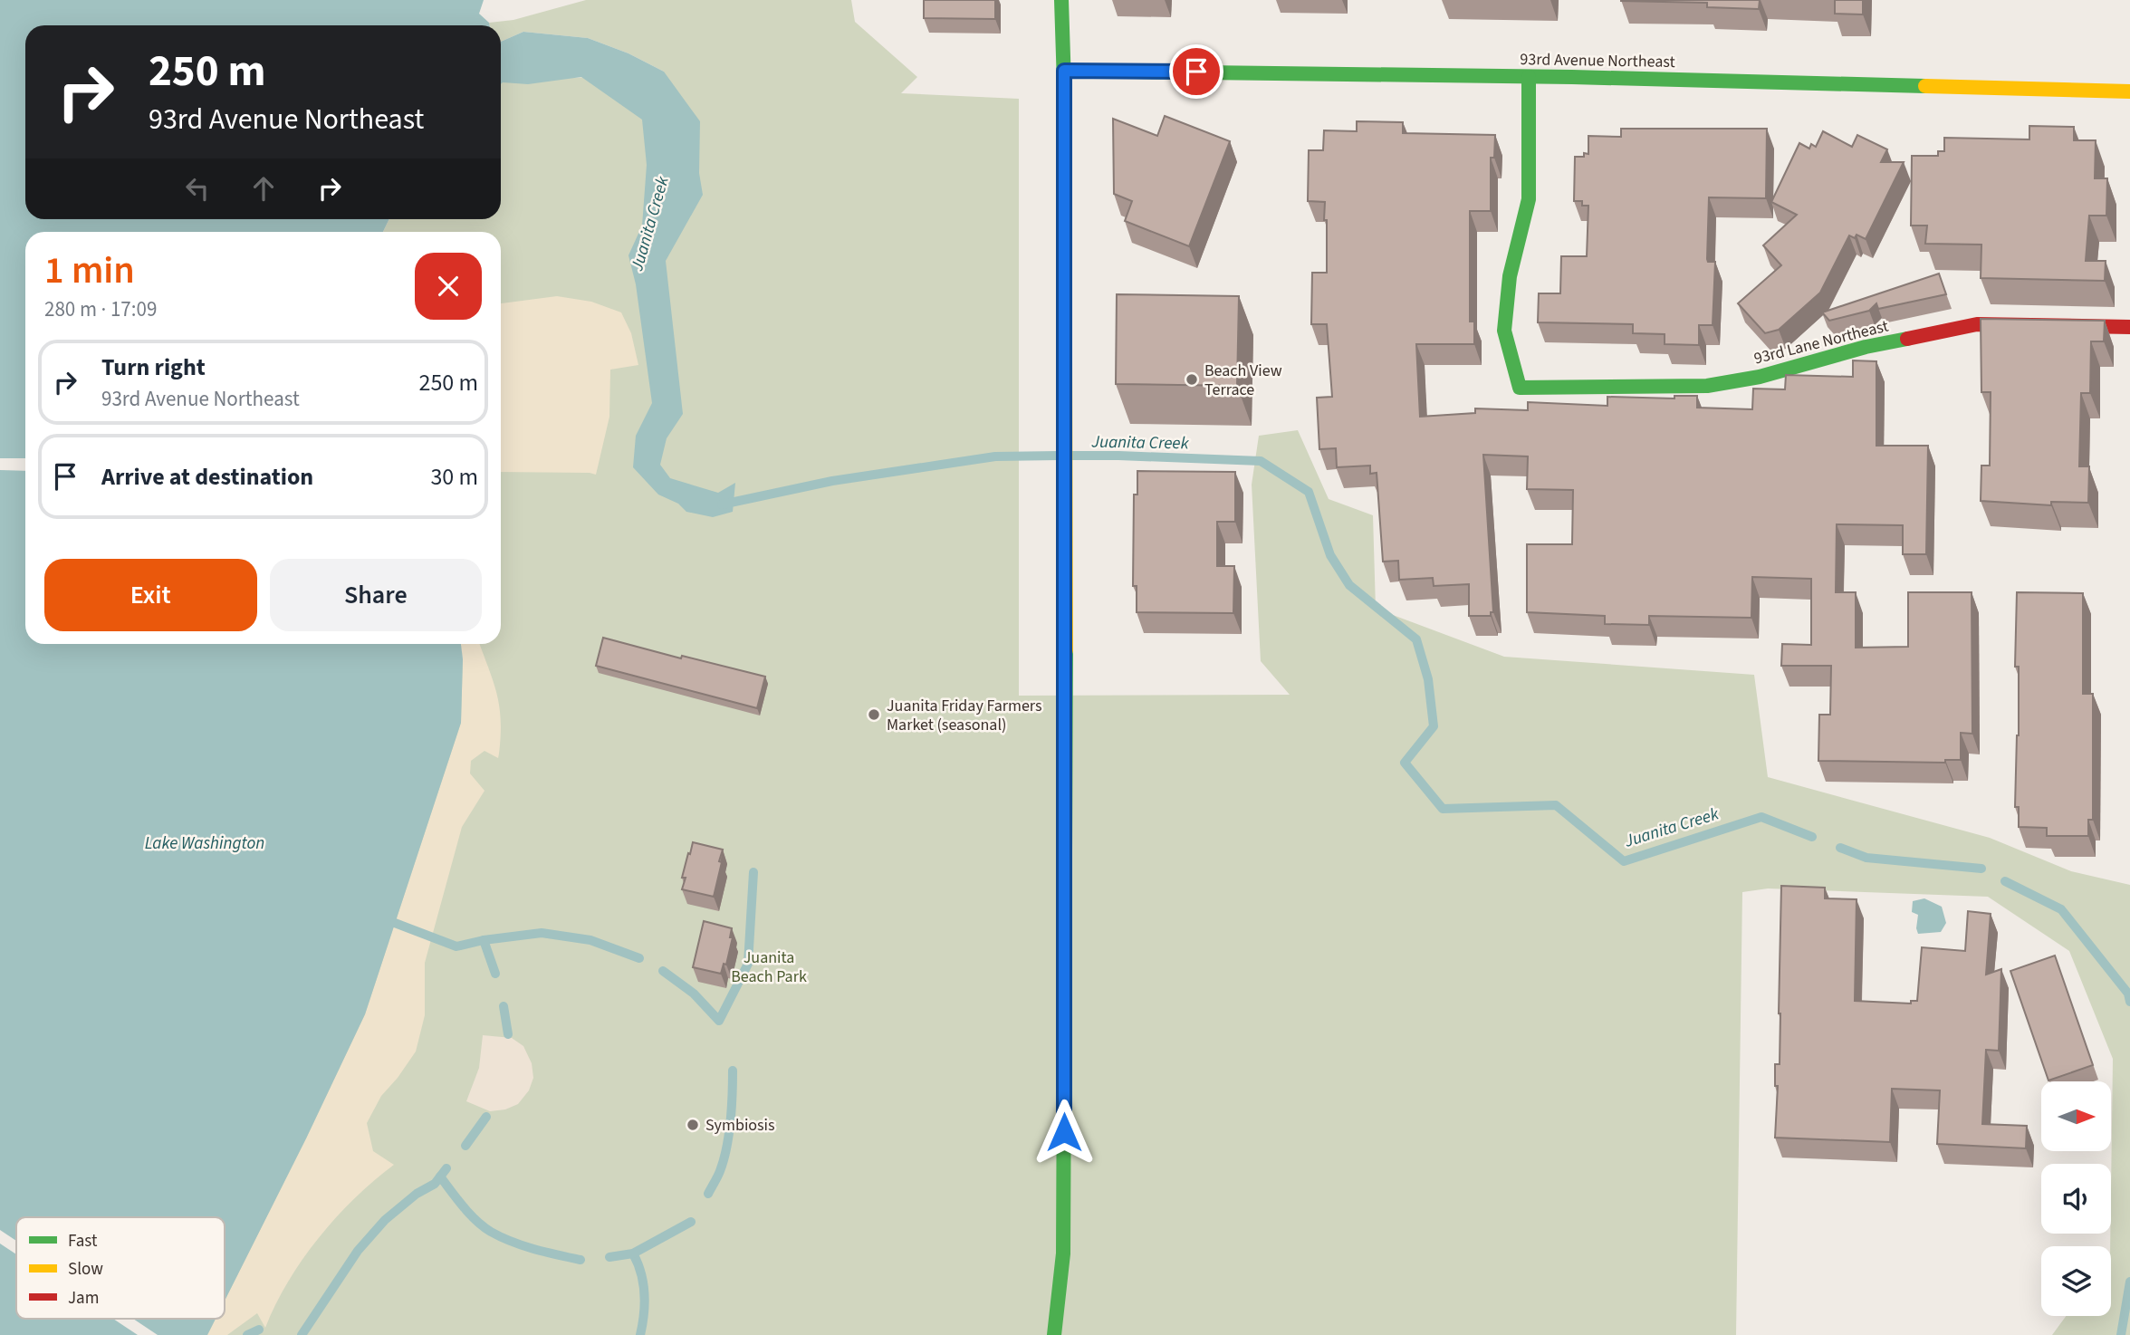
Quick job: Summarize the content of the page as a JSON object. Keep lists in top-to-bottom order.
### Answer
{
  "streets": {
    "street": ["93rd Avenue Northeast", "93rd Lane Northeast"]
  },
  "crossings": [
    ["93rd Avenue Northeast", "93rd Lane Northeast"]
  ],
  "water": ["Juanita Creek", "Lake Washington"],
  "parks": ["Juanita Beach Park"],
  "places": ["Beach View Terrace", "Juanita Friday Farmers Market (seasonal)", "Symbiosis"],
  "legend": ["Fast", "Slow", "Jam"],
  "north": "right",
  "page": {
    "turn": ["250 m", "93rd Avenue Northeast"],
    "heading": ["1 min", "280 m · 17:09"],
    "list": [
      {
        "name": "Turn right",
        "note": "93rd Avenue Northeast",
        "value": "250 m"
      },
      {
        "name": "Arrive at destination",
        "value": "30 m"
      }
    ],
    "buttons": ["Exit", "Share"]
  }
}
